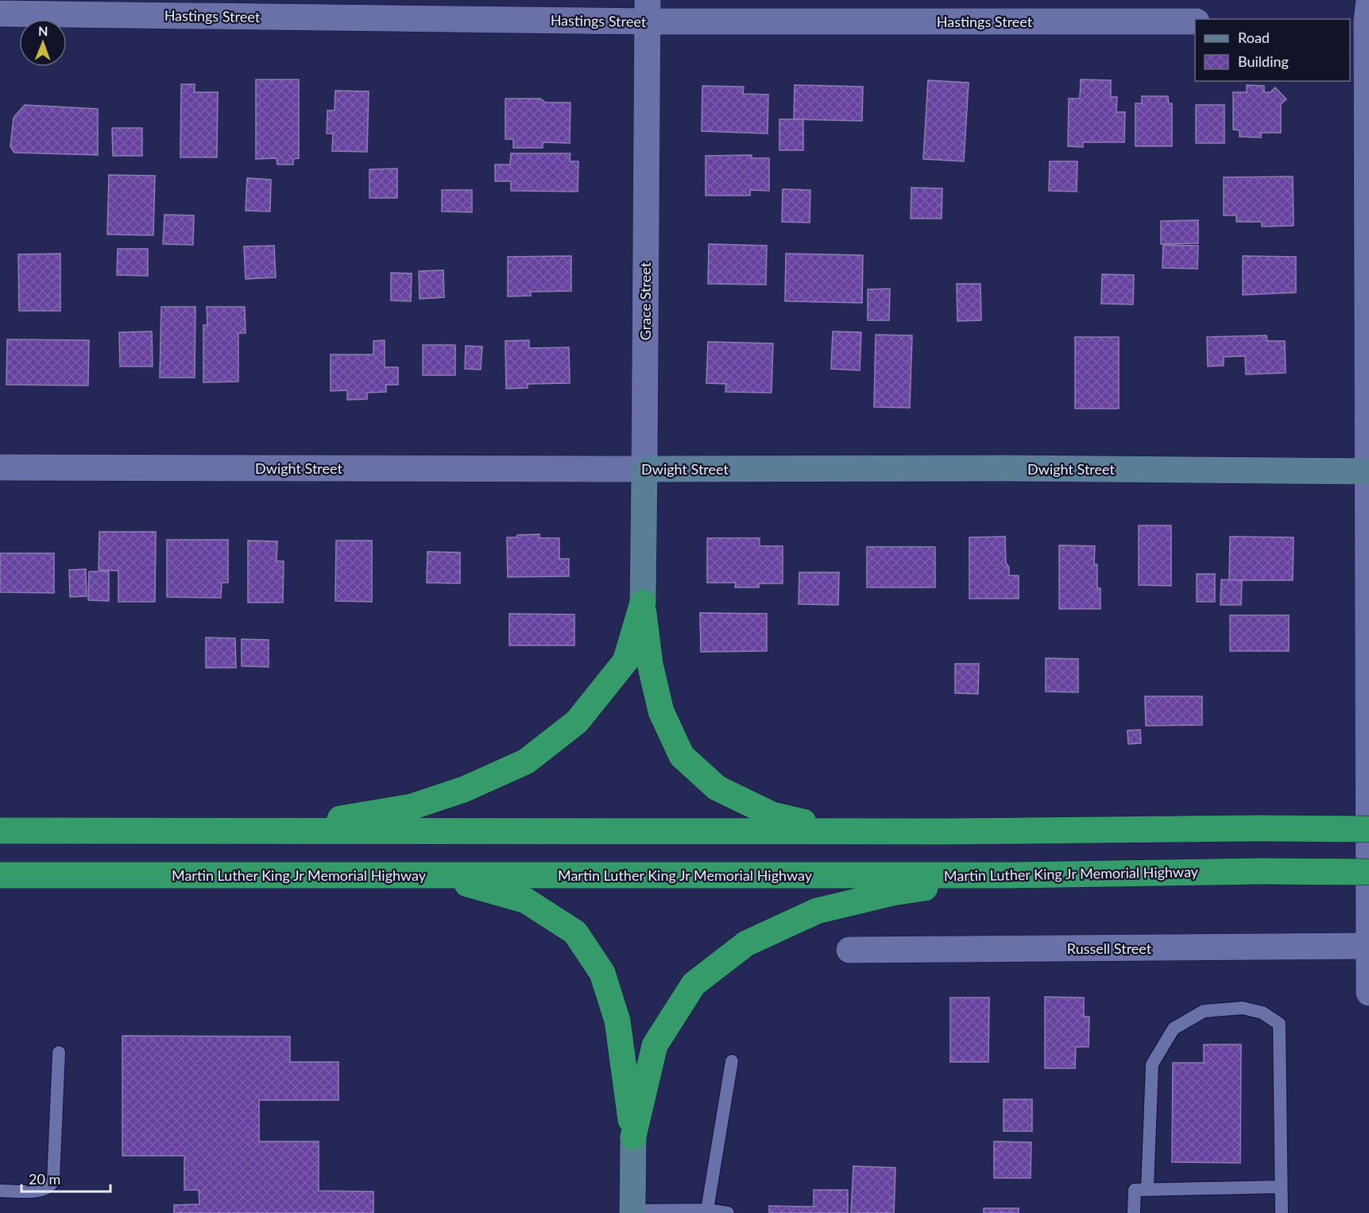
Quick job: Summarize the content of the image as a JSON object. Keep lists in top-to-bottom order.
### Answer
{
  "streets": {
    "highway": ["Martin Luther King Jr Memorial Highway"],
    "main road": ["Grace Street", "Dwight Street"],
    "street": ["Hastings Street", "Russell Street"]
  },
  "crossings": [
    ["Hastings Street", "Grace Street"],
    ["Grace Street", "Dwight Street"]
  ],
  "legend": ["Road", "Building"],
  "scale_bar": "20 m",
  "north": "top"
}
